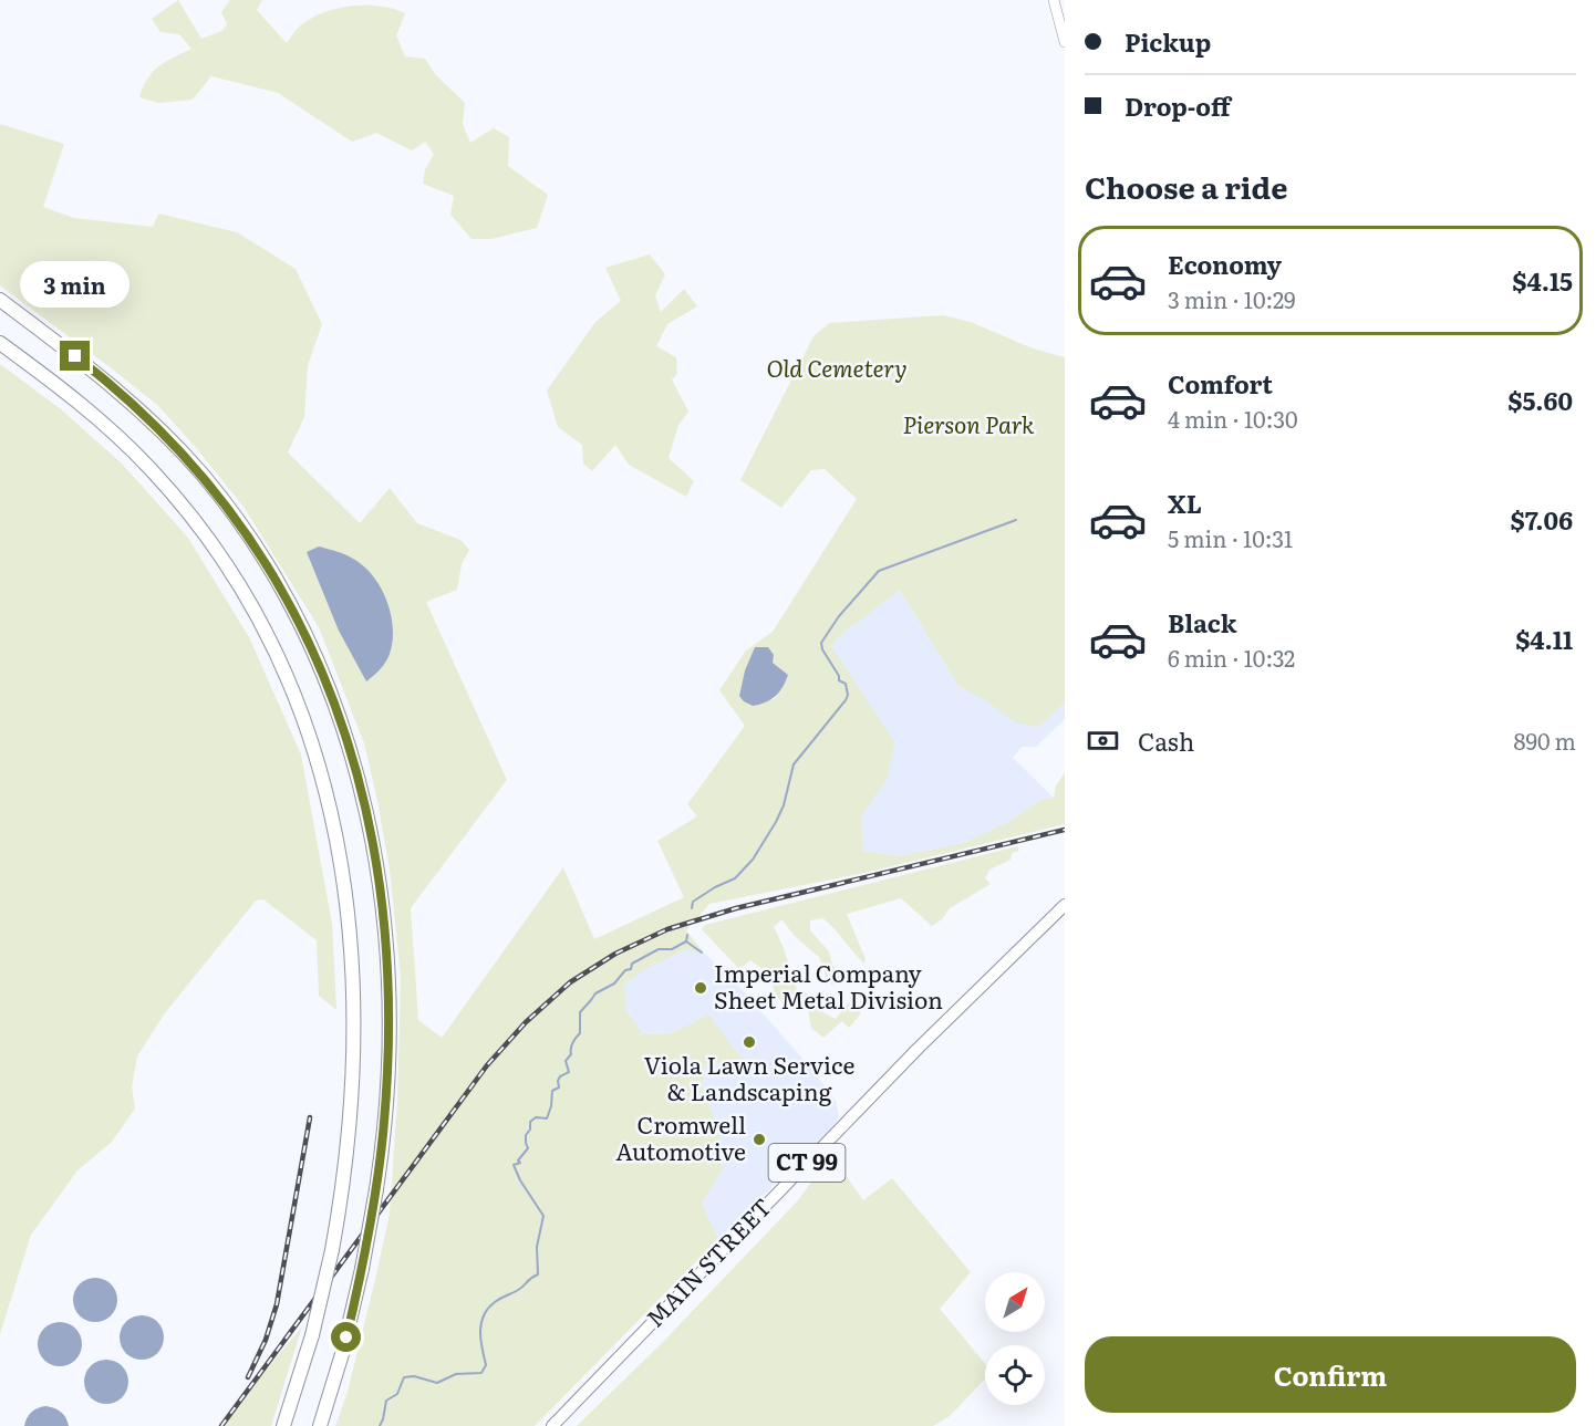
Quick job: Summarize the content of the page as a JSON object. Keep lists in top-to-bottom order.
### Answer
{
  "streets": {
    "main road": ["CT 99", "MAIN STREET"]
  },
  "parks": ["Old Cemetery", "Pierson Park"],
  "places": ["Imperial Company Sheet Metal Division", "Viola Lawn Service & Landscaping", "Cromwell Automotive"],
  "north": "top right",
  "page": {
    "banner": ["Pickup", "Drop-off"],
    "heading": "Choose a ride",
    "list": [
      {
        "name": "Economy",
        "note": "3 min · 10:29",
        "value": "$4.15"
      },
      {
        "name": "Comfort",
        "note": "4 min · 10:30",
        "value": "$5.60"
      },
      {
        "name": "XL",
        "note": "5 min · 10:31",
        "value": "$7.06"
      },
      {
        "name": "Black",
        "note": "6 min · 10:32",
        "value": "$4.11"
      }
    ],
    "bubble": "3 min",
    "pay": ["Cash", "890 m"],
    "buttons": "Confirm"
  }
}
